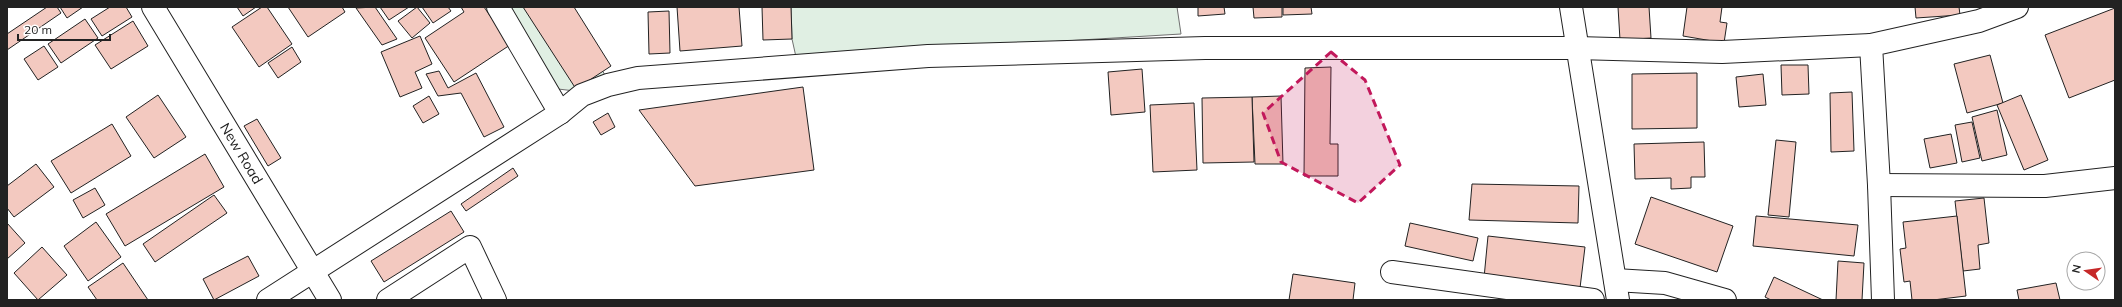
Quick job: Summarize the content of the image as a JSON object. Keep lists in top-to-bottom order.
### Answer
{
  "streets": {
    "street": ["New Road"]
  },
  "scale_bar": "20 m",
  "north": "left"
}
